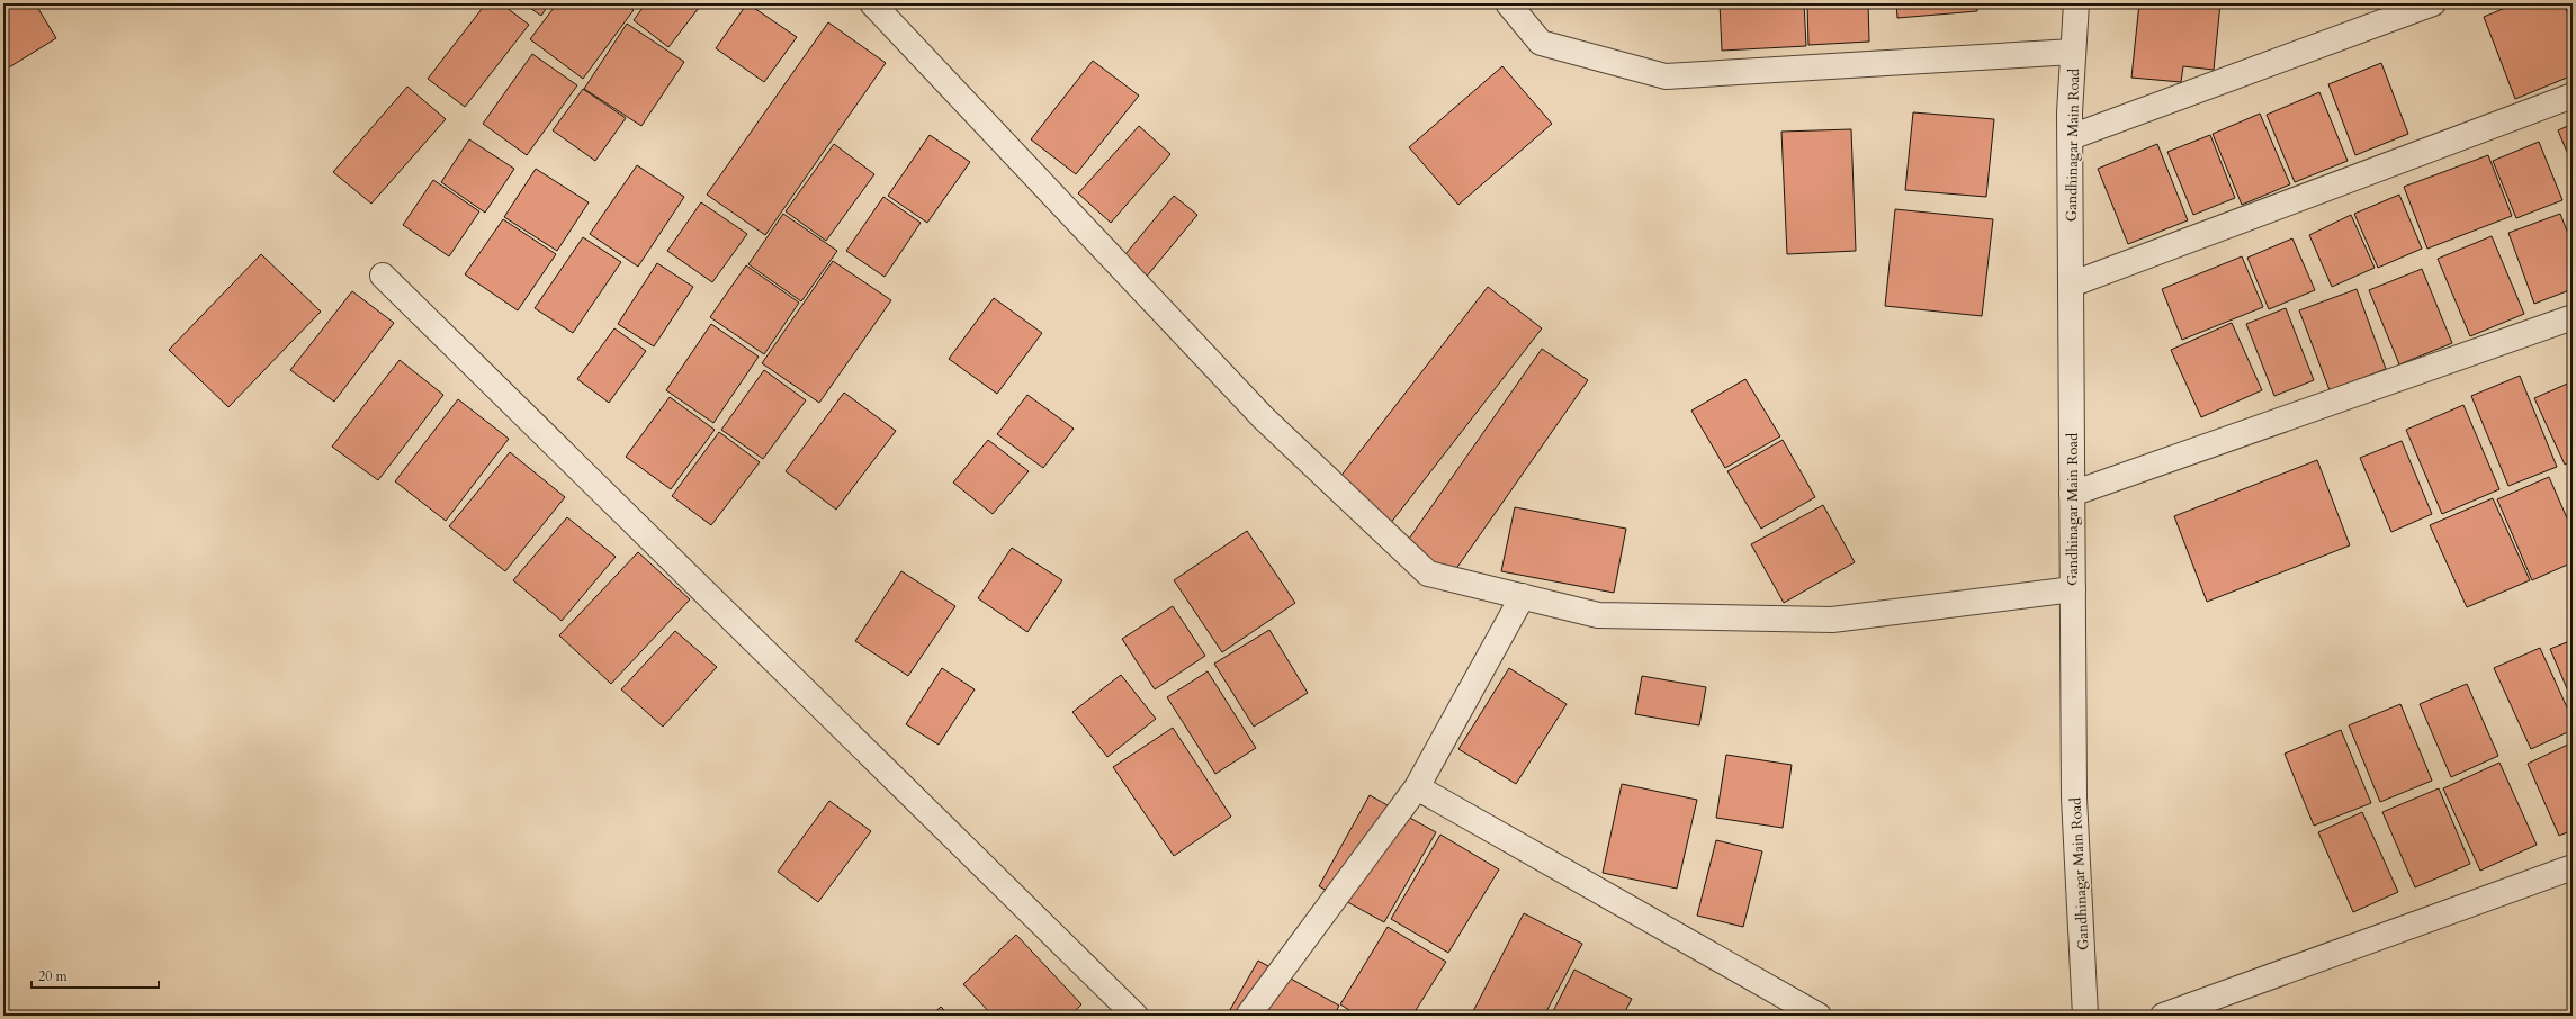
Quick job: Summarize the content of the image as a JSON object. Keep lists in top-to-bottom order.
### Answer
{
  "streets": {
    "street": ["Gandhinagar Main Road"]
  },
  "scale_bar": "20 m"
}
